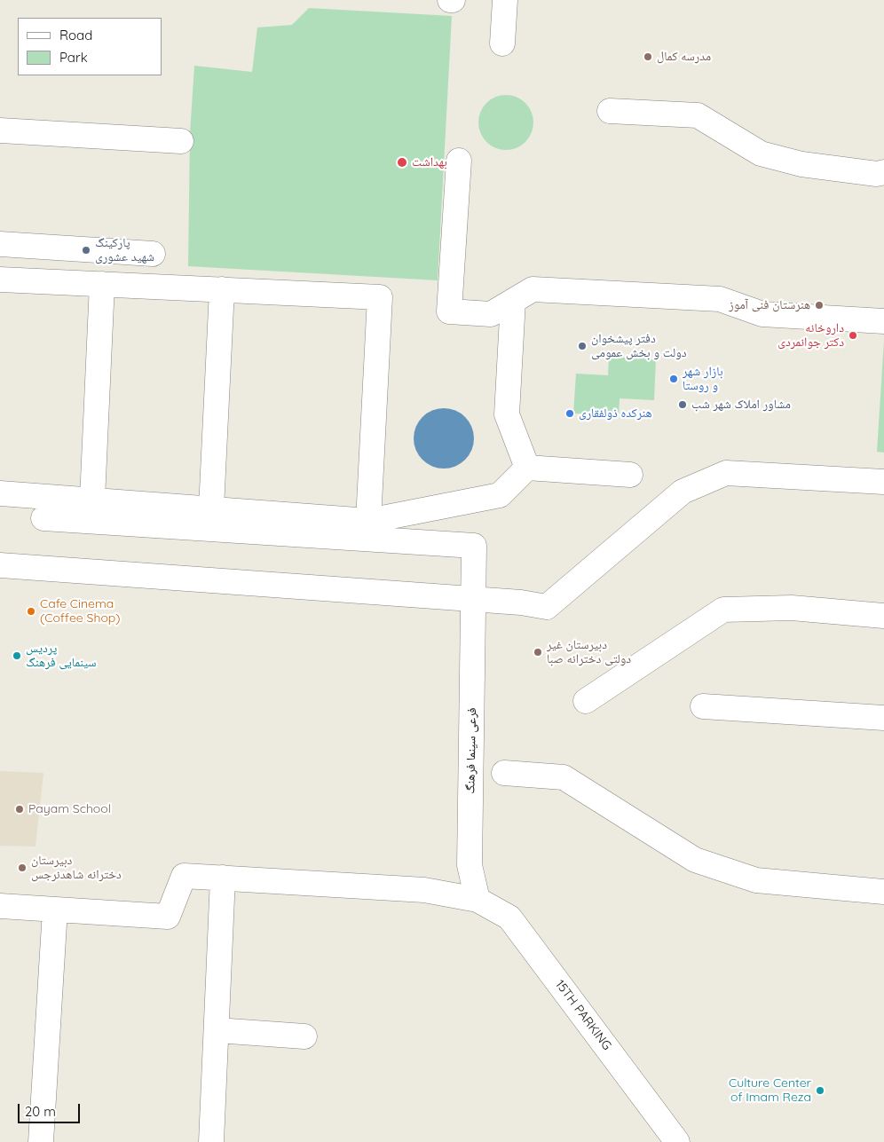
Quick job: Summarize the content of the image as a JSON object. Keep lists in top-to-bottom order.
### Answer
{
  "streets": {
    "street": ["فرعی سینما فرهنگ", "15TH PARKING"]
  },
  "crossings": [
    ["فرعی سینما فرهنگ", "15TH PARKING"]
  ],
  "places": [
    "مدرسه کمال",
    "بهداشت",
    "پارکینگ شهید عشوری",
    "هنرستان فنی آموز",
    "داروخانه دکتر جوانمردی",
    "دفتر پیشخوان دولت و بخش عمومی",
    "بازار شهر و روستا",
    "مشاور املاک شهر شب",
    "هنرکده ذولفقاری",
    "Cafe Cinema (Coffee Shop)",
    "دبیرستان غیر دولتی دخترانه صبا",
    "پردیس سینمایی فرهنگ",
    "Payam School",
    "دبیرستان دخترانه شاهدنرجس",
    "Culture Center of Imam Reza"
  ],
  "legend": ["Road", "Park"],
  "scale_bar": "20 m"
}
